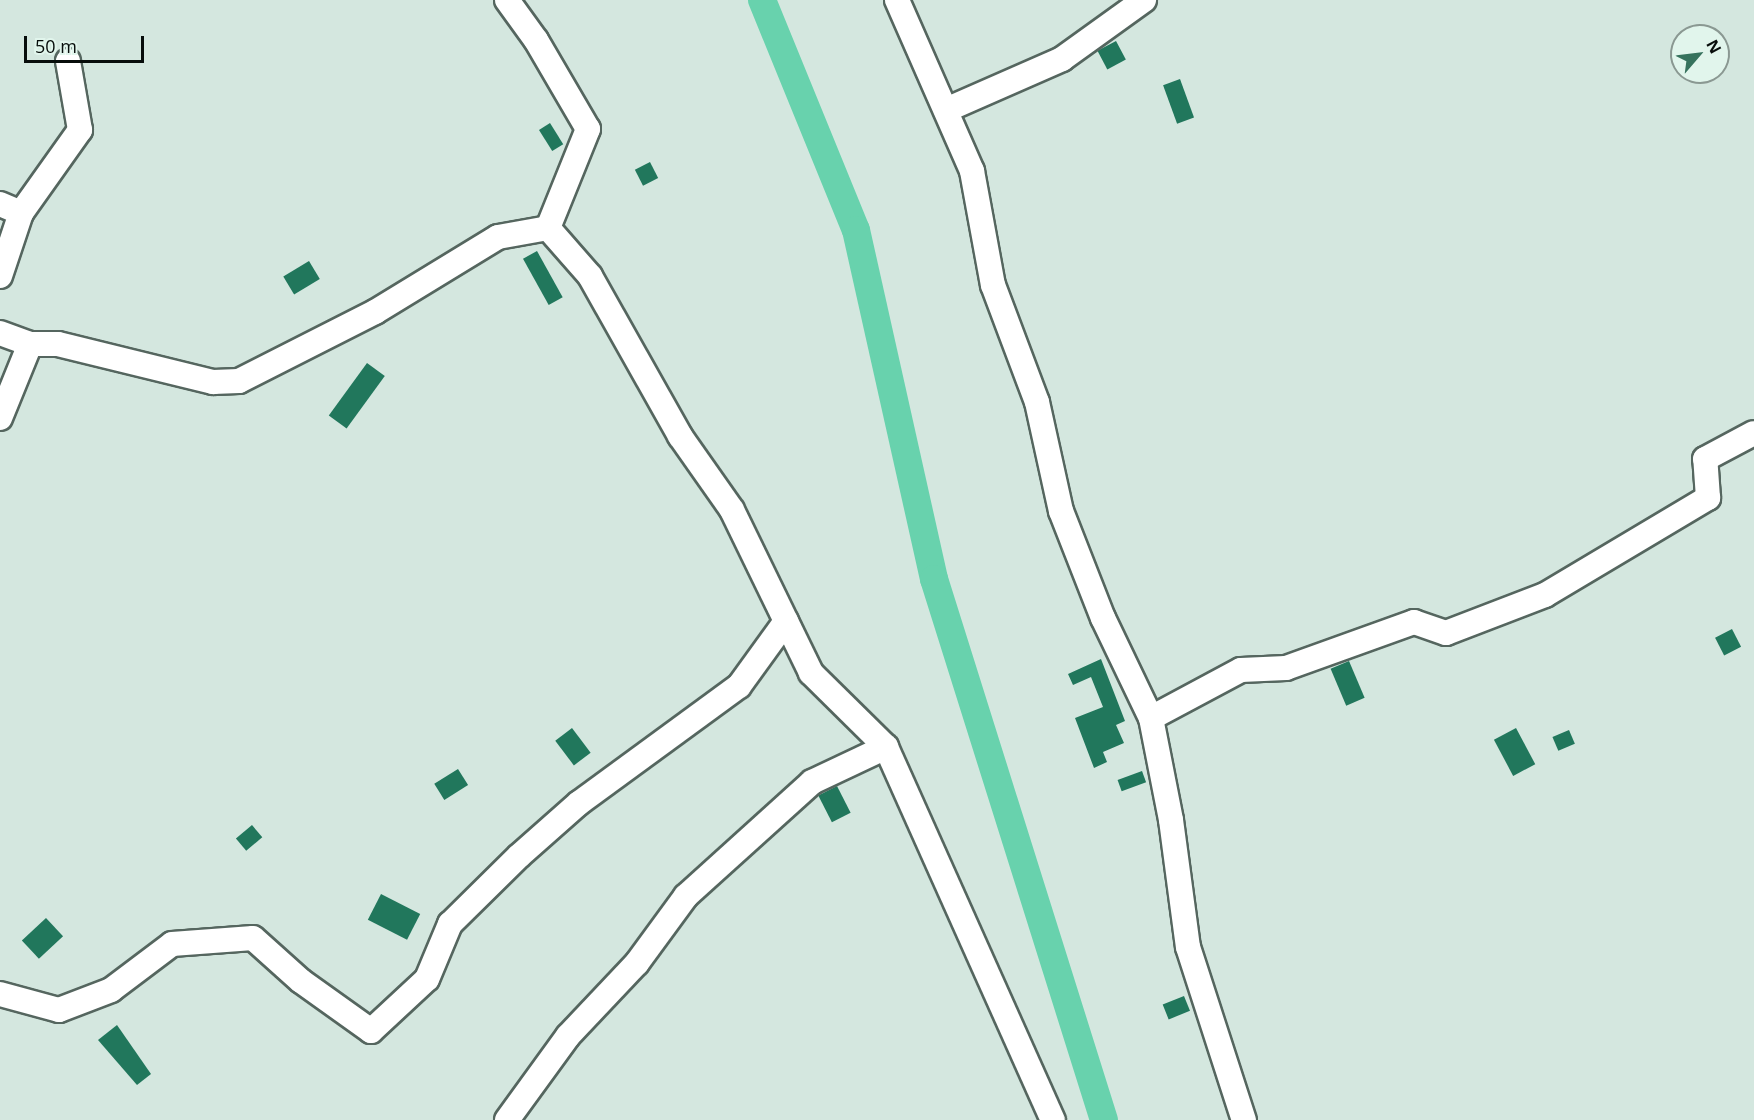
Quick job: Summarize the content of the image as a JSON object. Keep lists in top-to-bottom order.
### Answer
{
  "scale_bar": "50 m",
  "north": "top right"
}
